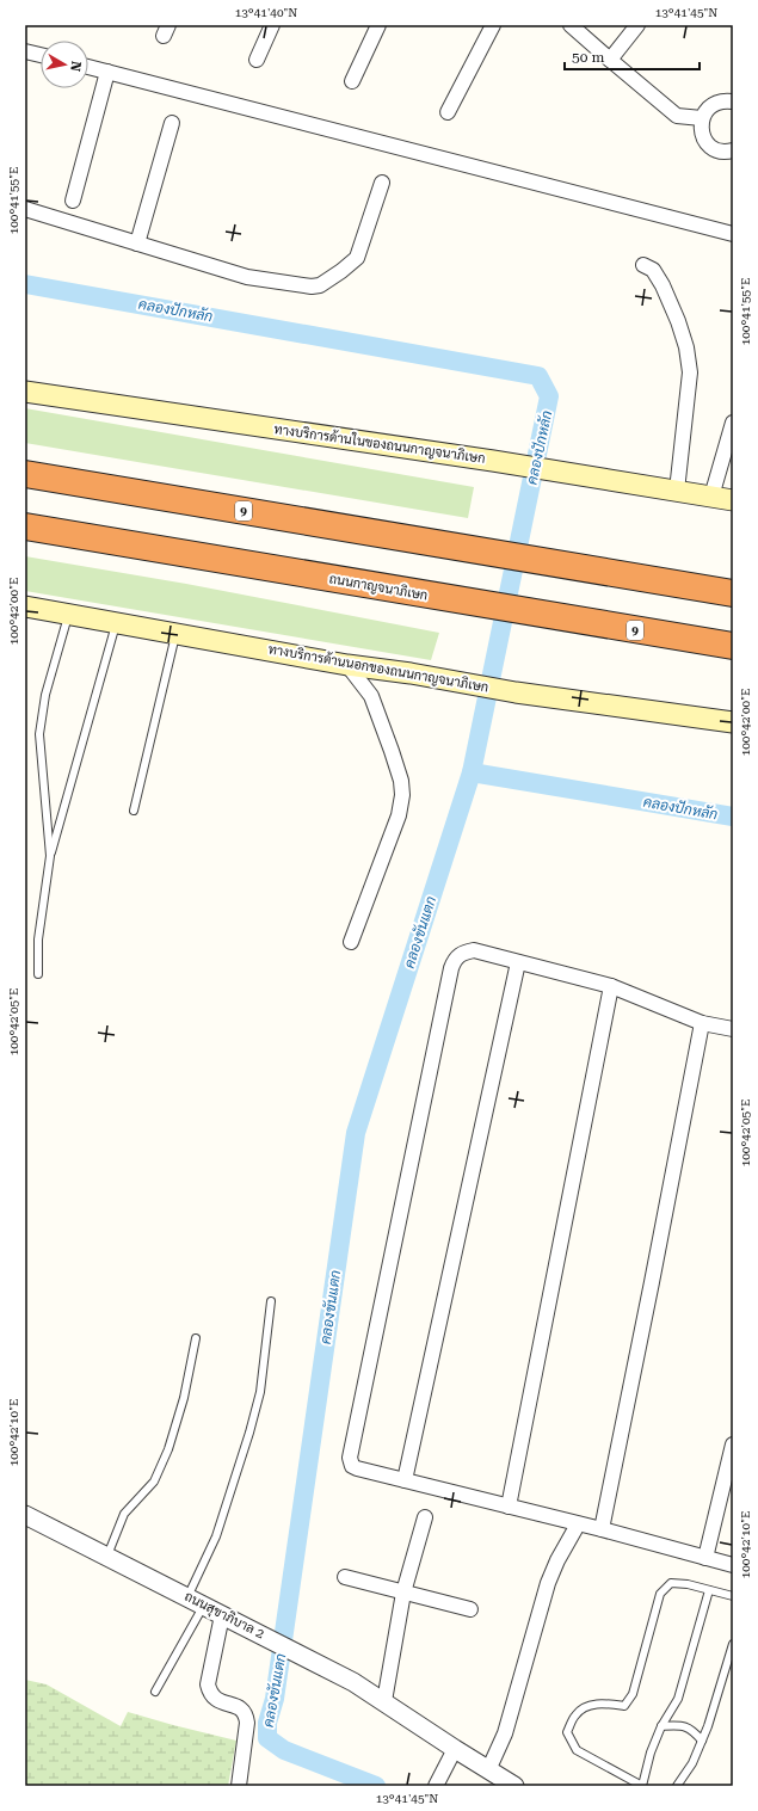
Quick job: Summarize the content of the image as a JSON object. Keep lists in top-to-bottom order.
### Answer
{
  "streets": {
    "highway": ["9", "ถนนกาญจนาภิเษก"],
    "main road": ["ทางบริการด้านในของถนนกาญจนาภิเษก", "ทางบริการด้านนอกของถนนกาญจนาภิเษก"],
    "street": ["ถนนสุขาภิบาล 2"]
  },
  "water": ["คลองปักหลัก", "คลองขันแตก"],
  "scale_bar": "50 m",
  "north": "right",
  "coordinates": [
    "13°41'40\"N",
    "13°41'45\"N",
    "100°41'55\"E",
    "100°42'00\"E",
    "100°42'05\"E",
    "100°42'10\"E"
  ]
}
